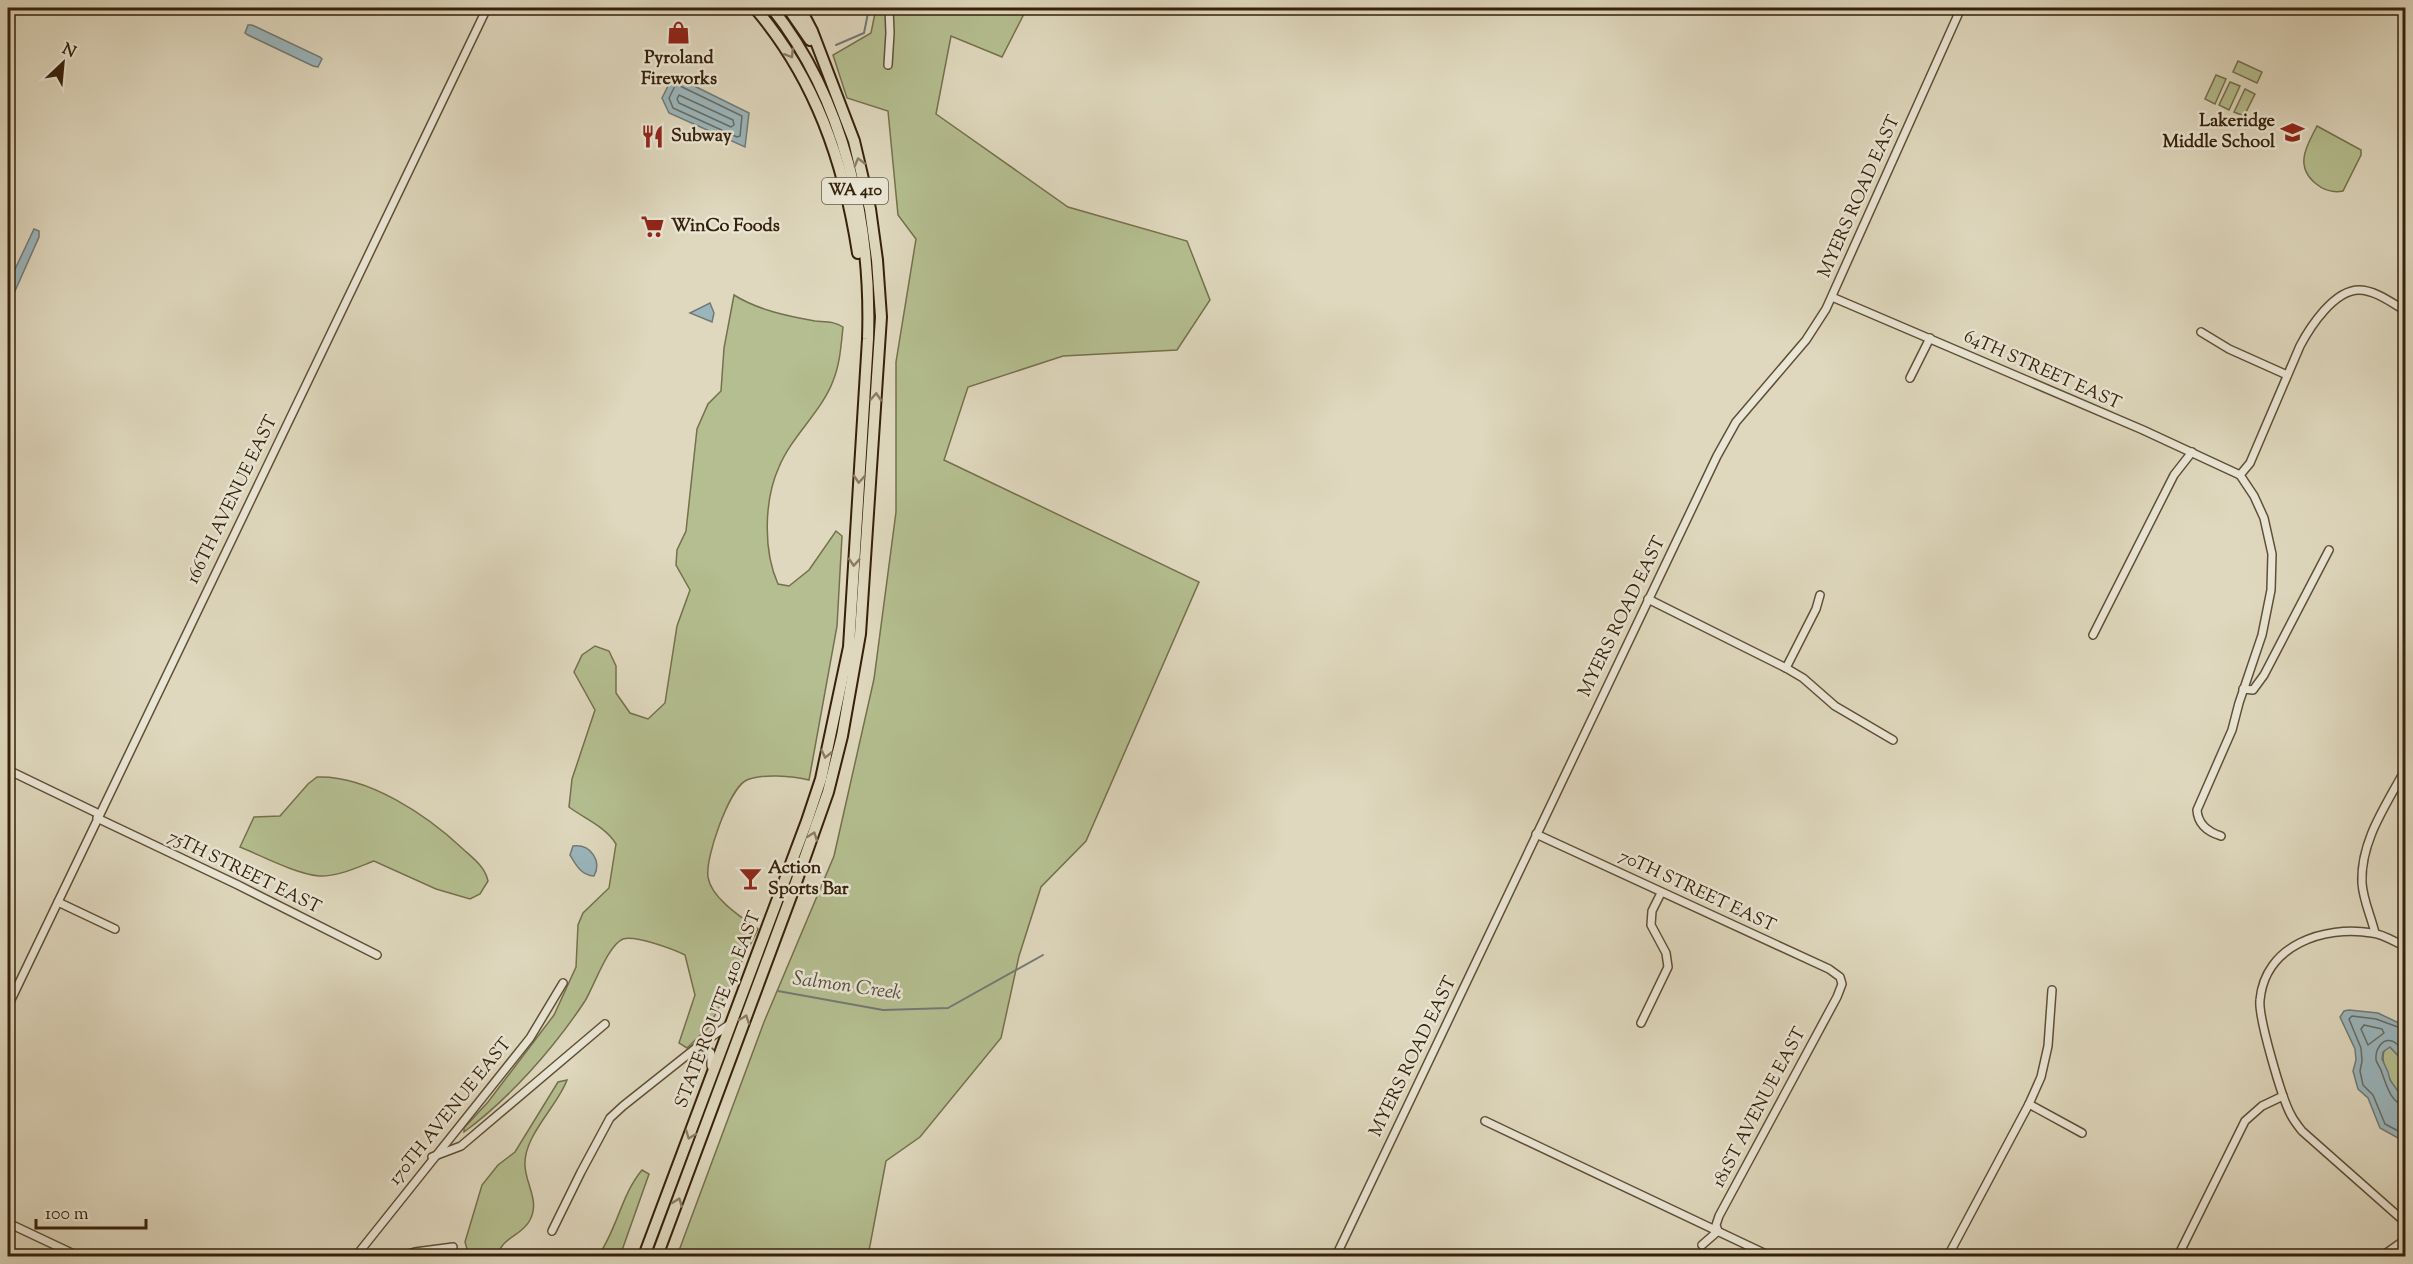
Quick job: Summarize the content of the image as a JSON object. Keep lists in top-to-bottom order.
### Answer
{
  "streets": {
    "highway": ["WA 410", "STATE ROUTE 410 EAST"],
    "street": [
      "MYERS ROAD EAST",
      "64TH STREET EAST",
      "166TH AVENUE EAST",
      "75TH STREET EAST",
      "70TH STREET EAST",
      "181ST AVENUE EAST",
      "170TH AVENUE EAST"
    ]
  },
  "crossings": [
    ["WA 410", "STATE ROUTE 410 EAST"],
    ["MYERS ROAD EAST", "64TH STREET EAST"],
    ["MYERS ROAD EAST", "70TH STREET EAST"],
    ["166TH AVENUE EAST", "75TH STREET EAST"],
    ["70TH STREET EAST", "181ST AVENUE EAST"]
  ],
  "water": ["Salmon Creek"],
  "places": {
    "shop": ["Pyroland Fireworks"],
    "school or university": ["Lakeridge Middle School"],
    "restaurant": ["Subway"],
    "supermarket": ["WinCo Foods"],
    "bar": ["Action Sports Bar"]
  },
  "scale_bar": "100 m",
  "north": "top right"
}
